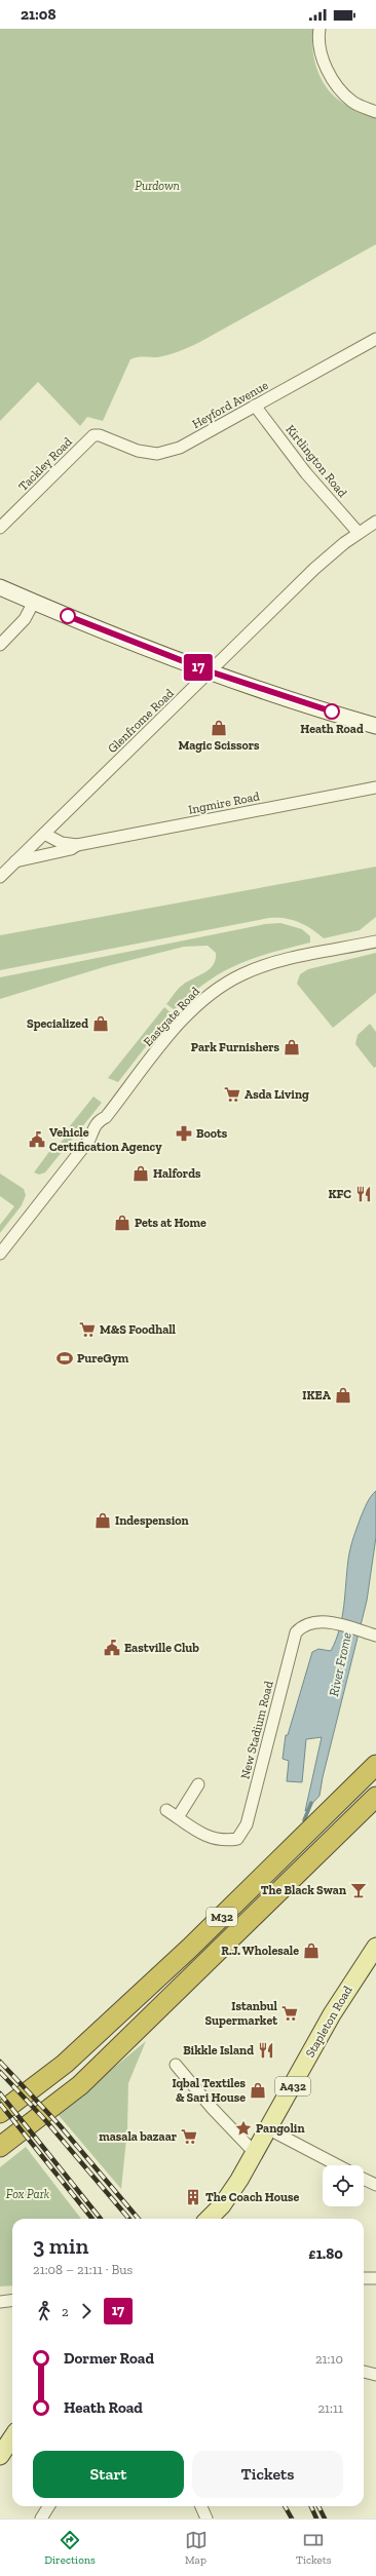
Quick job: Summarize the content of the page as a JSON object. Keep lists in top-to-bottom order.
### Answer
{
  "streets": {
    "highway": ["M32"],
    "main road": ["Stapleton Road", "A432"],
    "street": [
      "Heyford Avenue",
      "Kirtlington Road",
      "Tackley Road",
      "Glenfrome Road",
      "Ingmire Road",
      "Eastgate Road",
      "New Stadium Road"
    ]
  },
  "crossings": [
    ["Heyford Avenue", "Kirtlington Road"],
    ["Heyford Avenue", "Tackley Road"],
    ["Kirtlington Road", "Glenfrome Road"],
    ["Glenfrome Road", "Ingmire Road"]
  ],
  "water": ["River Frome"],
  "parks": ["Purdown", "Fox Park"],
  "places": {
    "other": ["Heath Road"],
    "shop": [
      "Magic Scissors",
      "Specialized",
      "Park Furnishers",
      "Halfords",
      "Pets at Home",
      "IKEA",
      "Indespension",
      "R.J. Wholesale",
      "Iqbal Textiles & Sari House"
    ],
    "supermarket": [
      "Asda Living",
      "M&S Foodhall",
      "Istanbul Supermarket",
      "masala bazaar"
    ],
    "pharmacy": ["Boots"],
    "public building": ["Vehicle Certification Agency", "Eastville Club"],
    "restaurant": ["KFC", "Bikkle Island"],
    "sports": ["PureGym"],
    "bar": ["The Black Swan"],
    "place": ["Pangolin"],
    "building": ["The Coach House"]
  },
  "lines": ["bus line 17"],
  "page": {
    "status": "21:08",
    "on_map": "17",
    "heading": ["3 min", "21:08 – 21:11 · Bus", "£1.80"],
    "legs": ["2", "17"],
    "list": [
      {
        "name": "Dormer Road",
        "value": "21:10"
      },
      {
        "name": "Heath Road",
        "value": "21:11"
      }
    ],
    "buttons": ["Start", "Tickets"],
    "tabs": ["Directions", "Map", "Tickets"]
  }
}
